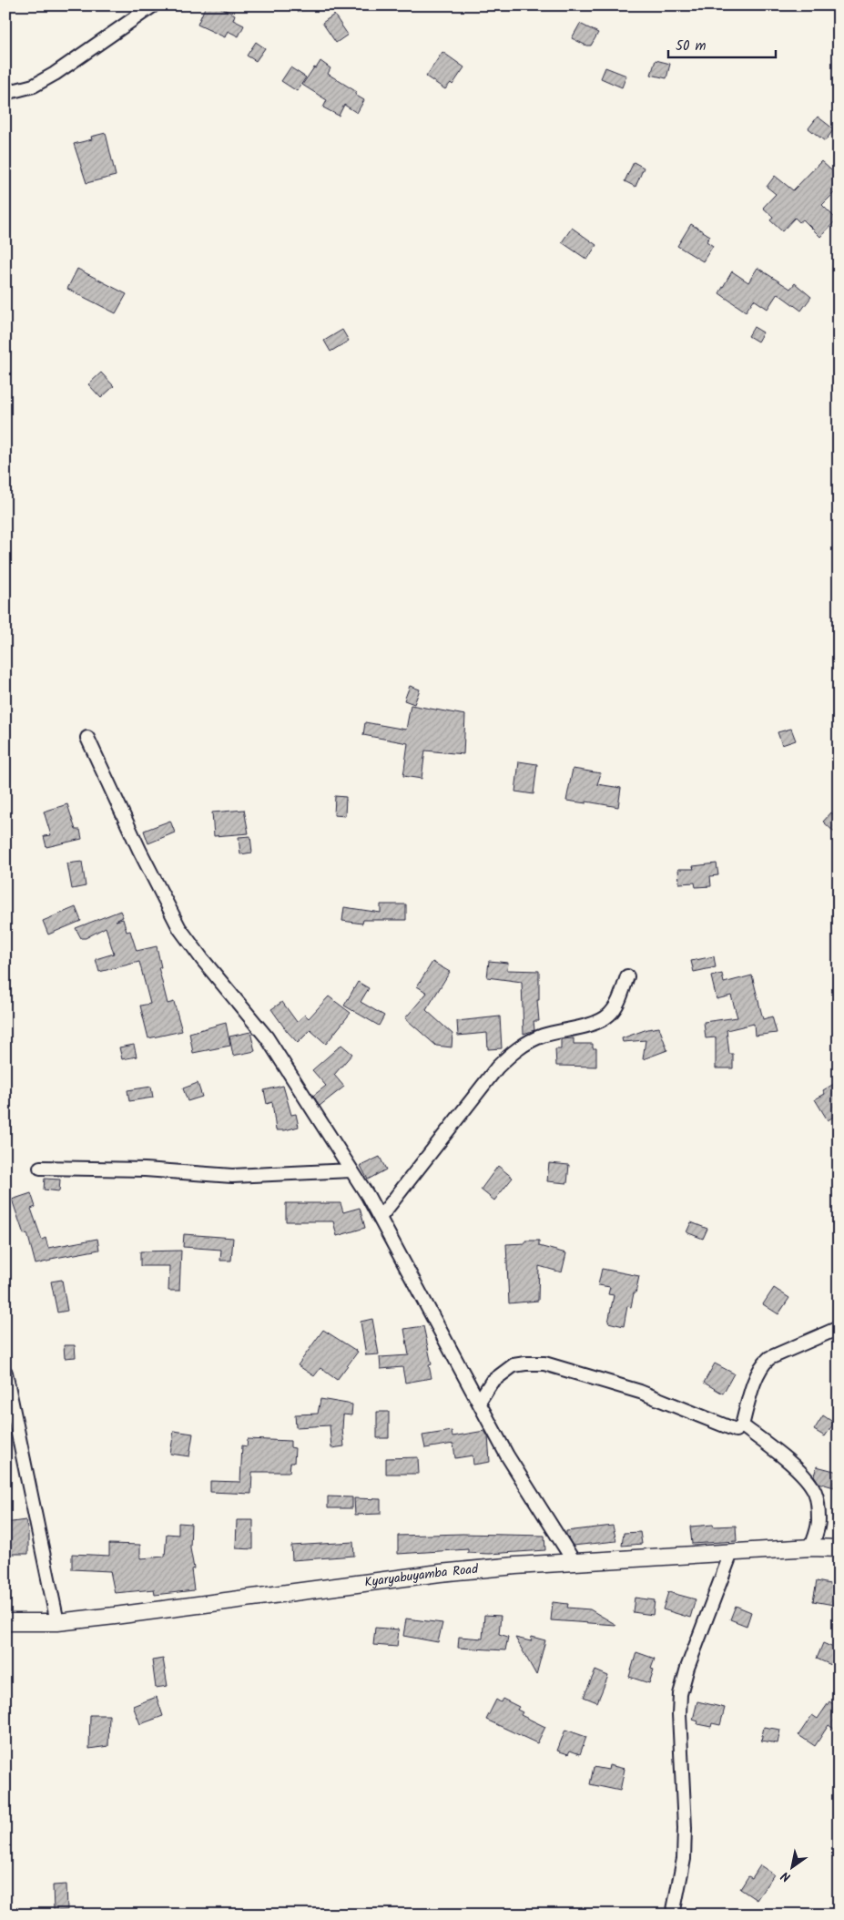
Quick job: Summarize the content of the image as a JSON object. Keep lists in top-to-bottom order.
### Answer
{
  "streets": {
    "street": ["Kyaryabuyamba Road"]
  },
  "scale_bar": "50 m",
  "north": "bottom left"
}
